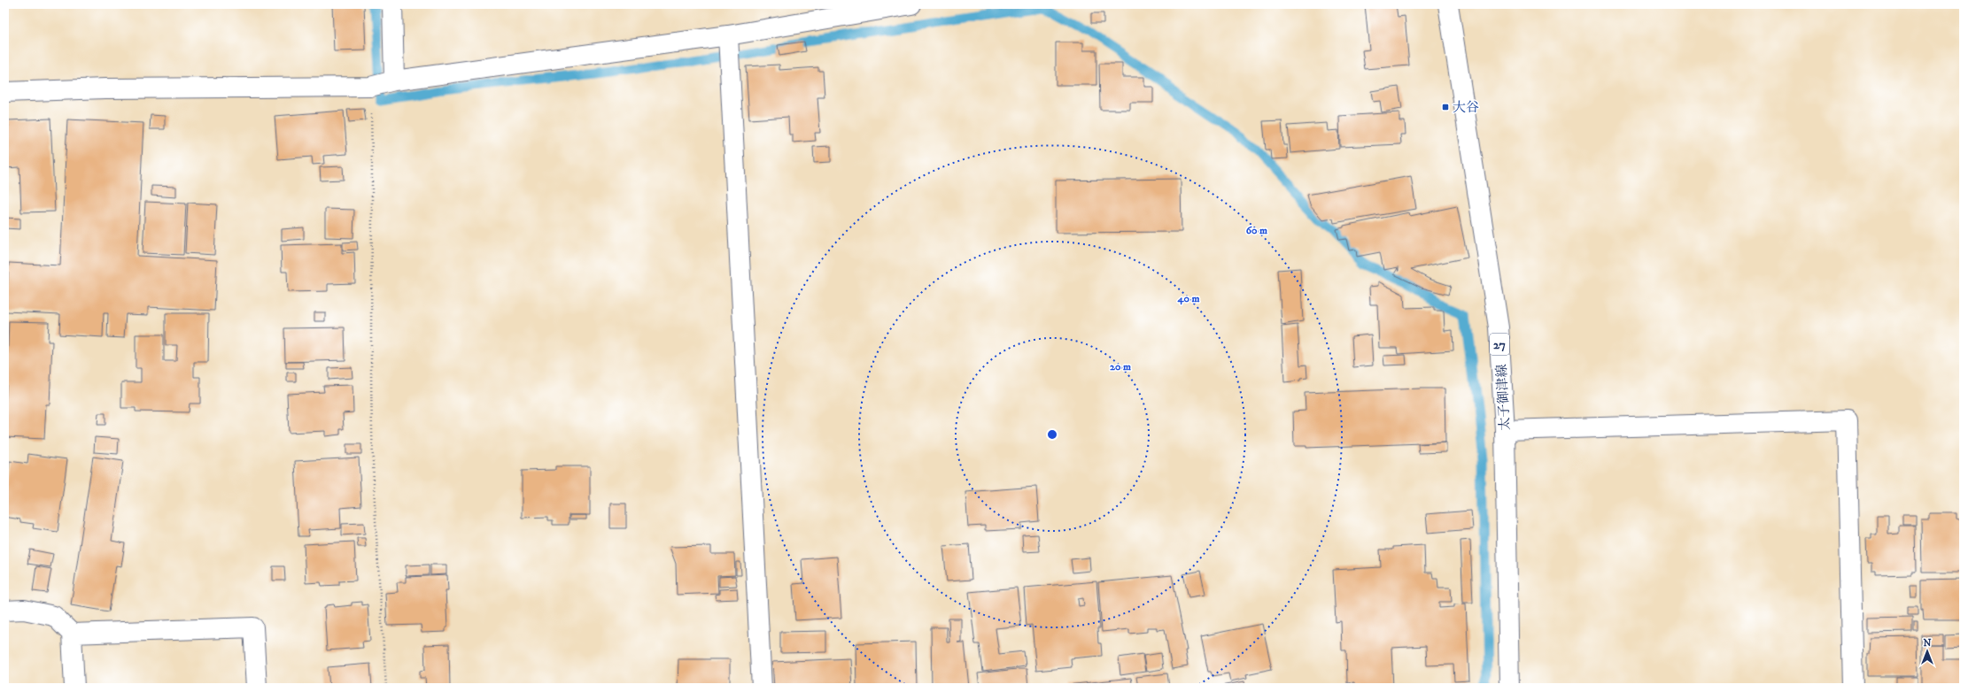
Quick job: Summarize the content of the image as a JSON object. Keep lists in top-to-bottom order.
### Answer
{
  "streets": {
    "street": ["27", "太子御津線"]
  },
  "places": {
    "transit": ["大谷"]
  },
  "north": "top",
  "rings": ["60 m", "40 m", "20 m"]
}
